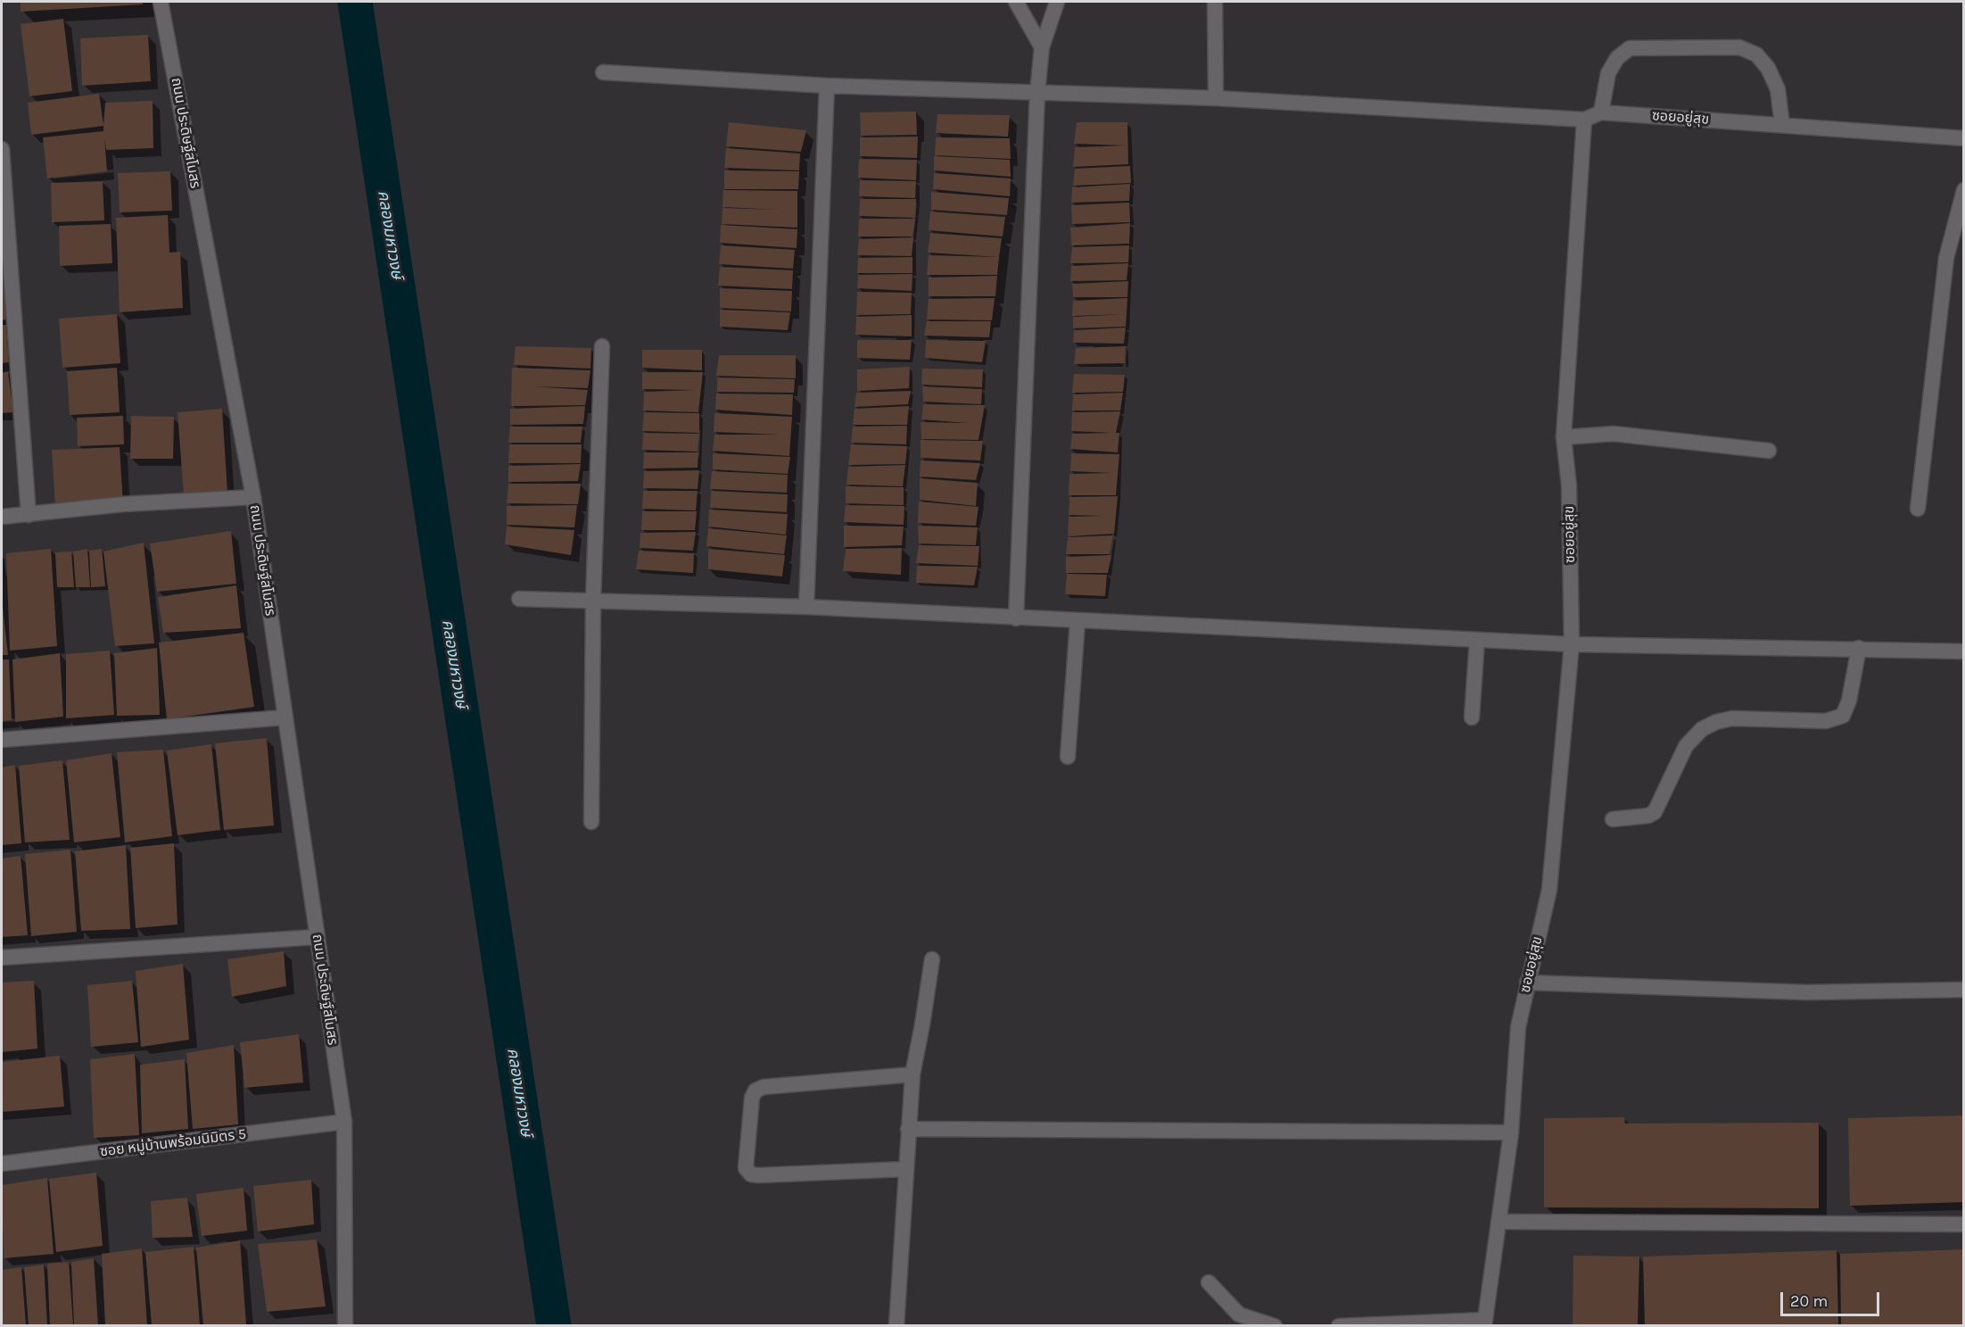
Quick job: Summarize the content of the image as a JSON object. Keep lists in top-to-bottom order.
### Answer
{
  "streets": {
    "street": ["ซอยอยู่สุข", "ถนน ประดิษฐ์สโมสร", "ซอย หมู่บ้านพร้อมนิมิตร 5"]
  },
  "crossings": [
    ["ถนน ประดิษฐ์สโมสร", "ซอย หมู่บ้านพร้อมนิมิตร 5"]
  ],
  "water": ["คลองมหาวงษ์"],
  "scale_bar": "20 m"
}
